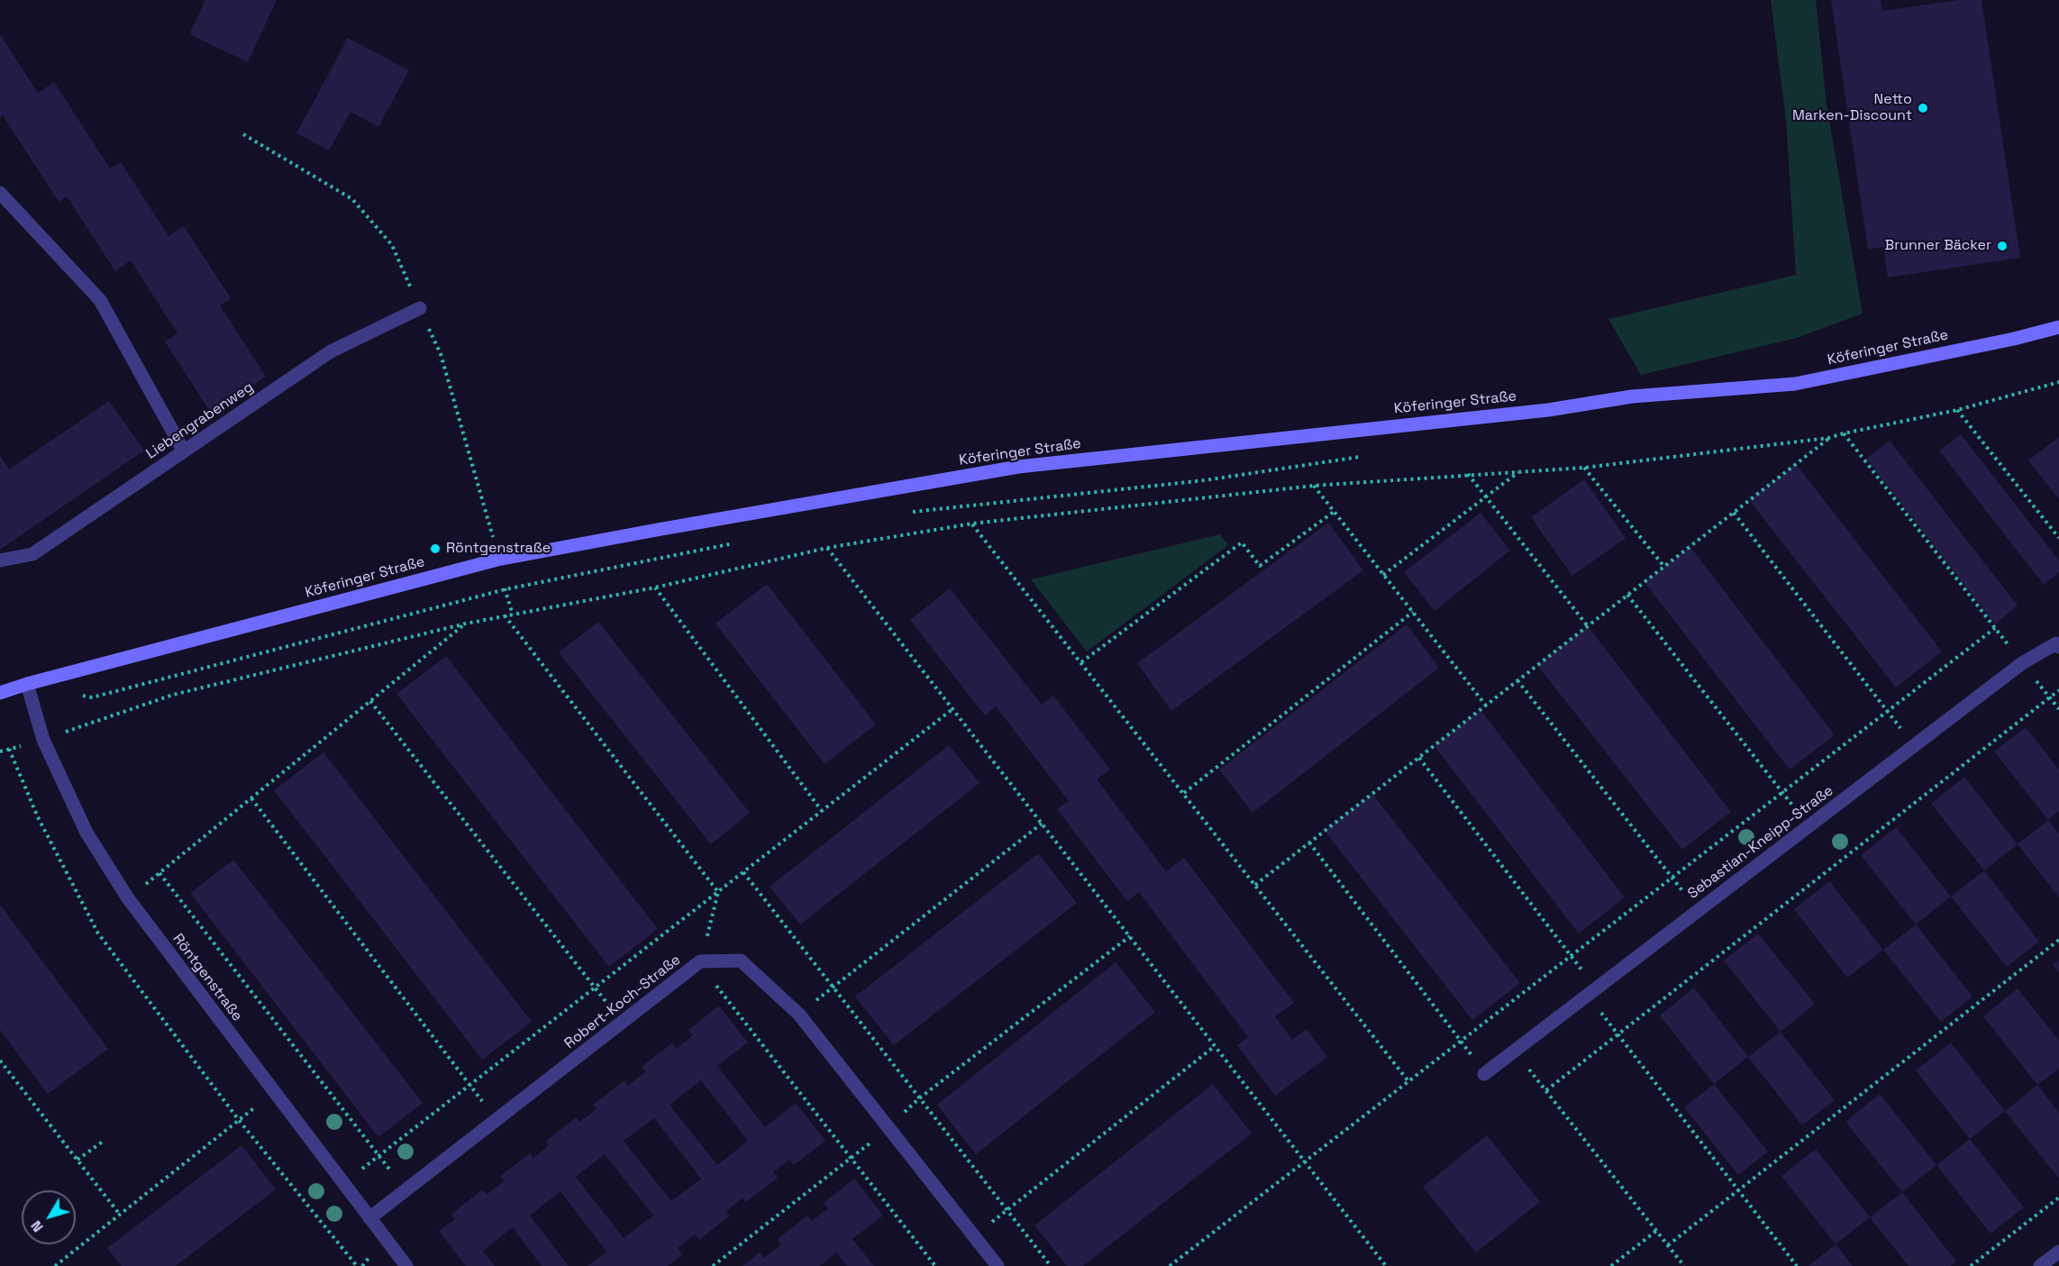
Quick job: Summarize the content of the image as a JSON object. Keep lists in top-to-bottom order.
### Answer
{
  "streets": {
    "street": [
      "Köferinger Straße",
      "Liebengrabenweg",
      "Sebastian-Kneipp-Straße",
      "Röntgenstraße",
      "Robert-Koch-Straße"
    ]
  },
  "crossings": [
    ["Köferinger Straße", "Röntgenstraße"],
    ["Röntgenstraße", "Robert-Koch-Straße"]
  ],
  "places": ["Netto Marken-Discount", "Brunner Bäcker", "Röntgenstraße"],
  "north": "bottom left"
}
